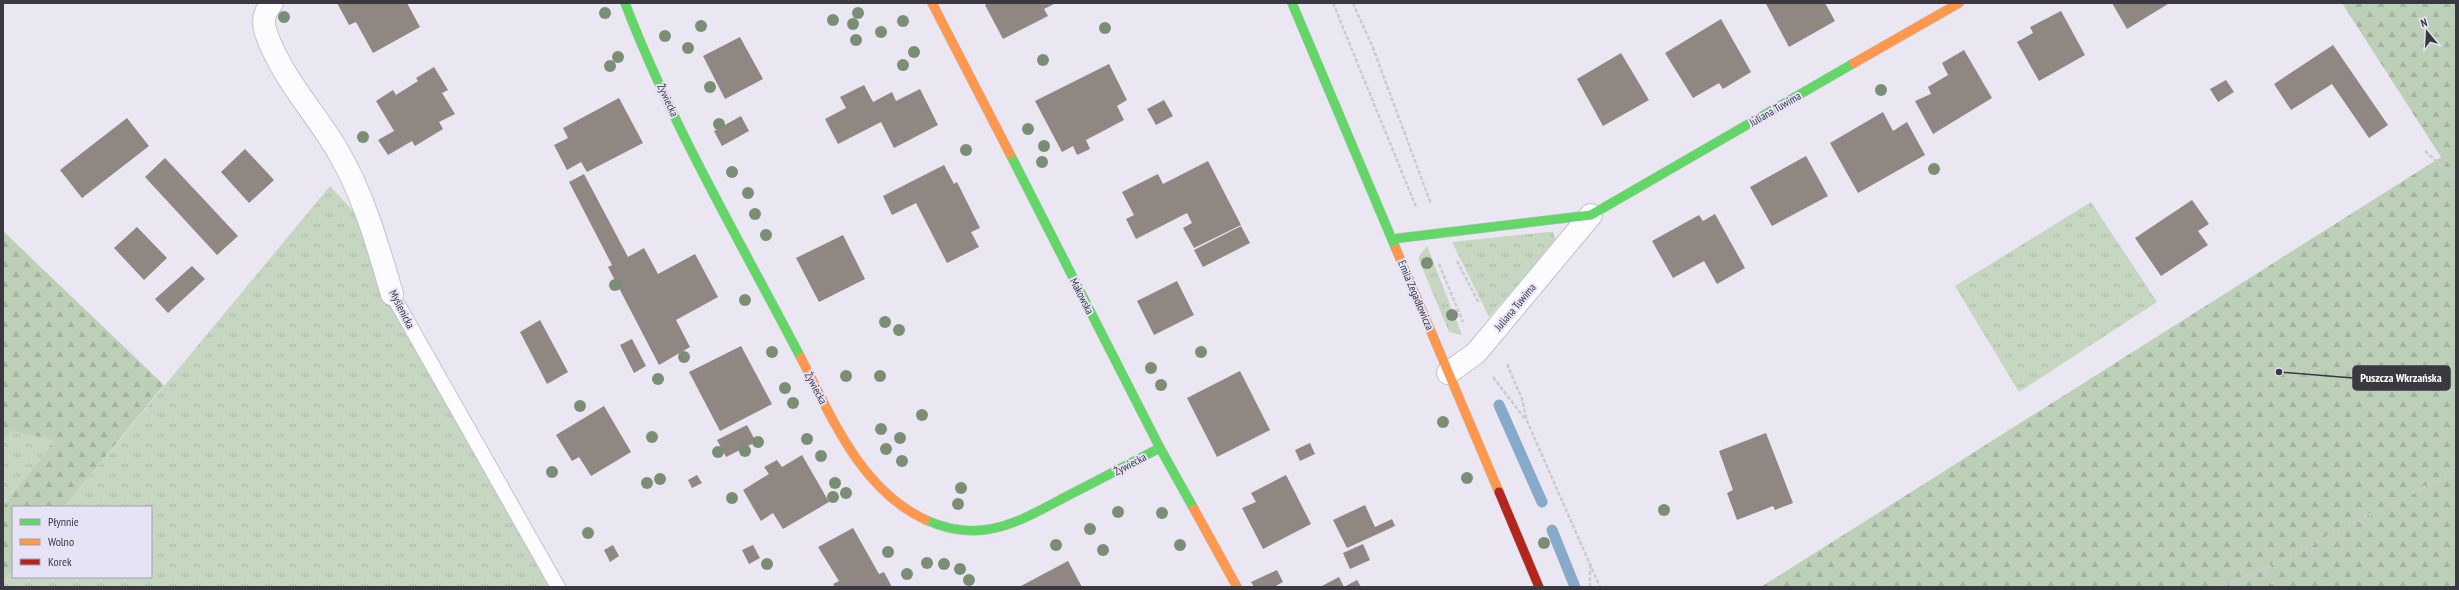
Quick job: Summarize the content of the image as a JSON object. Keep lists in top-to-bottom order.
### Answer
{
  "streets": {
    "street": [
      "Żywiecka",
      "Juliana Tuwima",
      "Emila Zegadłowicza",
      "Makowska",
      "Myślenicka"
    ]
  },
  "crossings": [
    ["Żywiecka", "Makowska"],
    ["Juliana Tuwima", "Emila Zegadłowicza"]
  ],
  "places": ["Puszcza Wkrzańska"],
  "legend": ["Płynnie", "Wolno", "Korek"],
  "north": "top"
}
